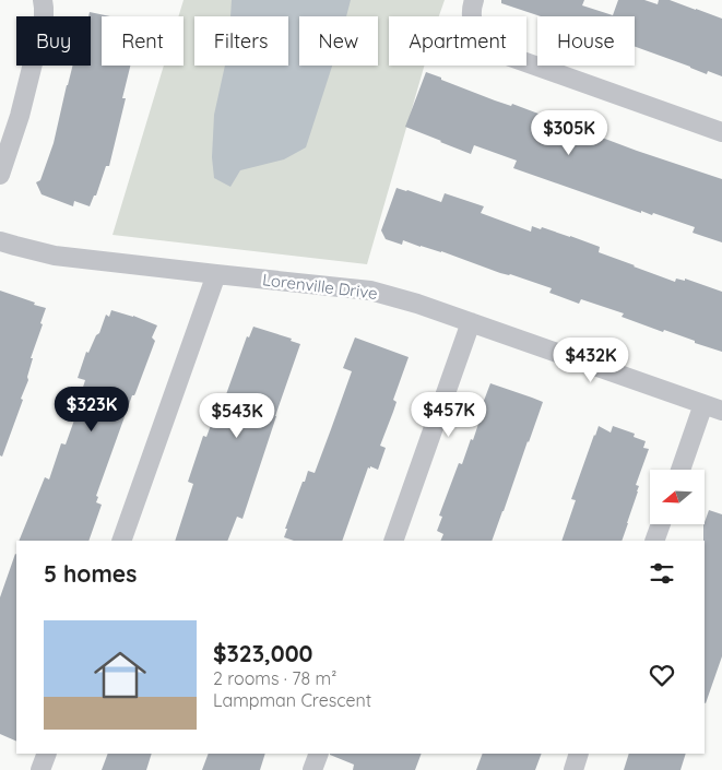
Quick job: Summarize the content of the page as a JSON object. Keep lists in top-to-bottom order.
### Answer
{
  "streets": {
    "street": ["Lorenville Drive"]
  },
  "north": "left",
  "page": {
    "chip": [
      "Buy",
      "Rent",
      "Filters",
      "New",
      "Apartment",
      "House"
    ],
    "price": [
      "$305K",
      "$432K",
      "$323K",
      "$457K",
      "$543K"
    ],
    "heading": "5 homes",
    "list": [
      {
        "name": "$323,000",
        "note": "2 rooms · 78 m² · Lampman Crescent"
      }
    ]
  }
}
